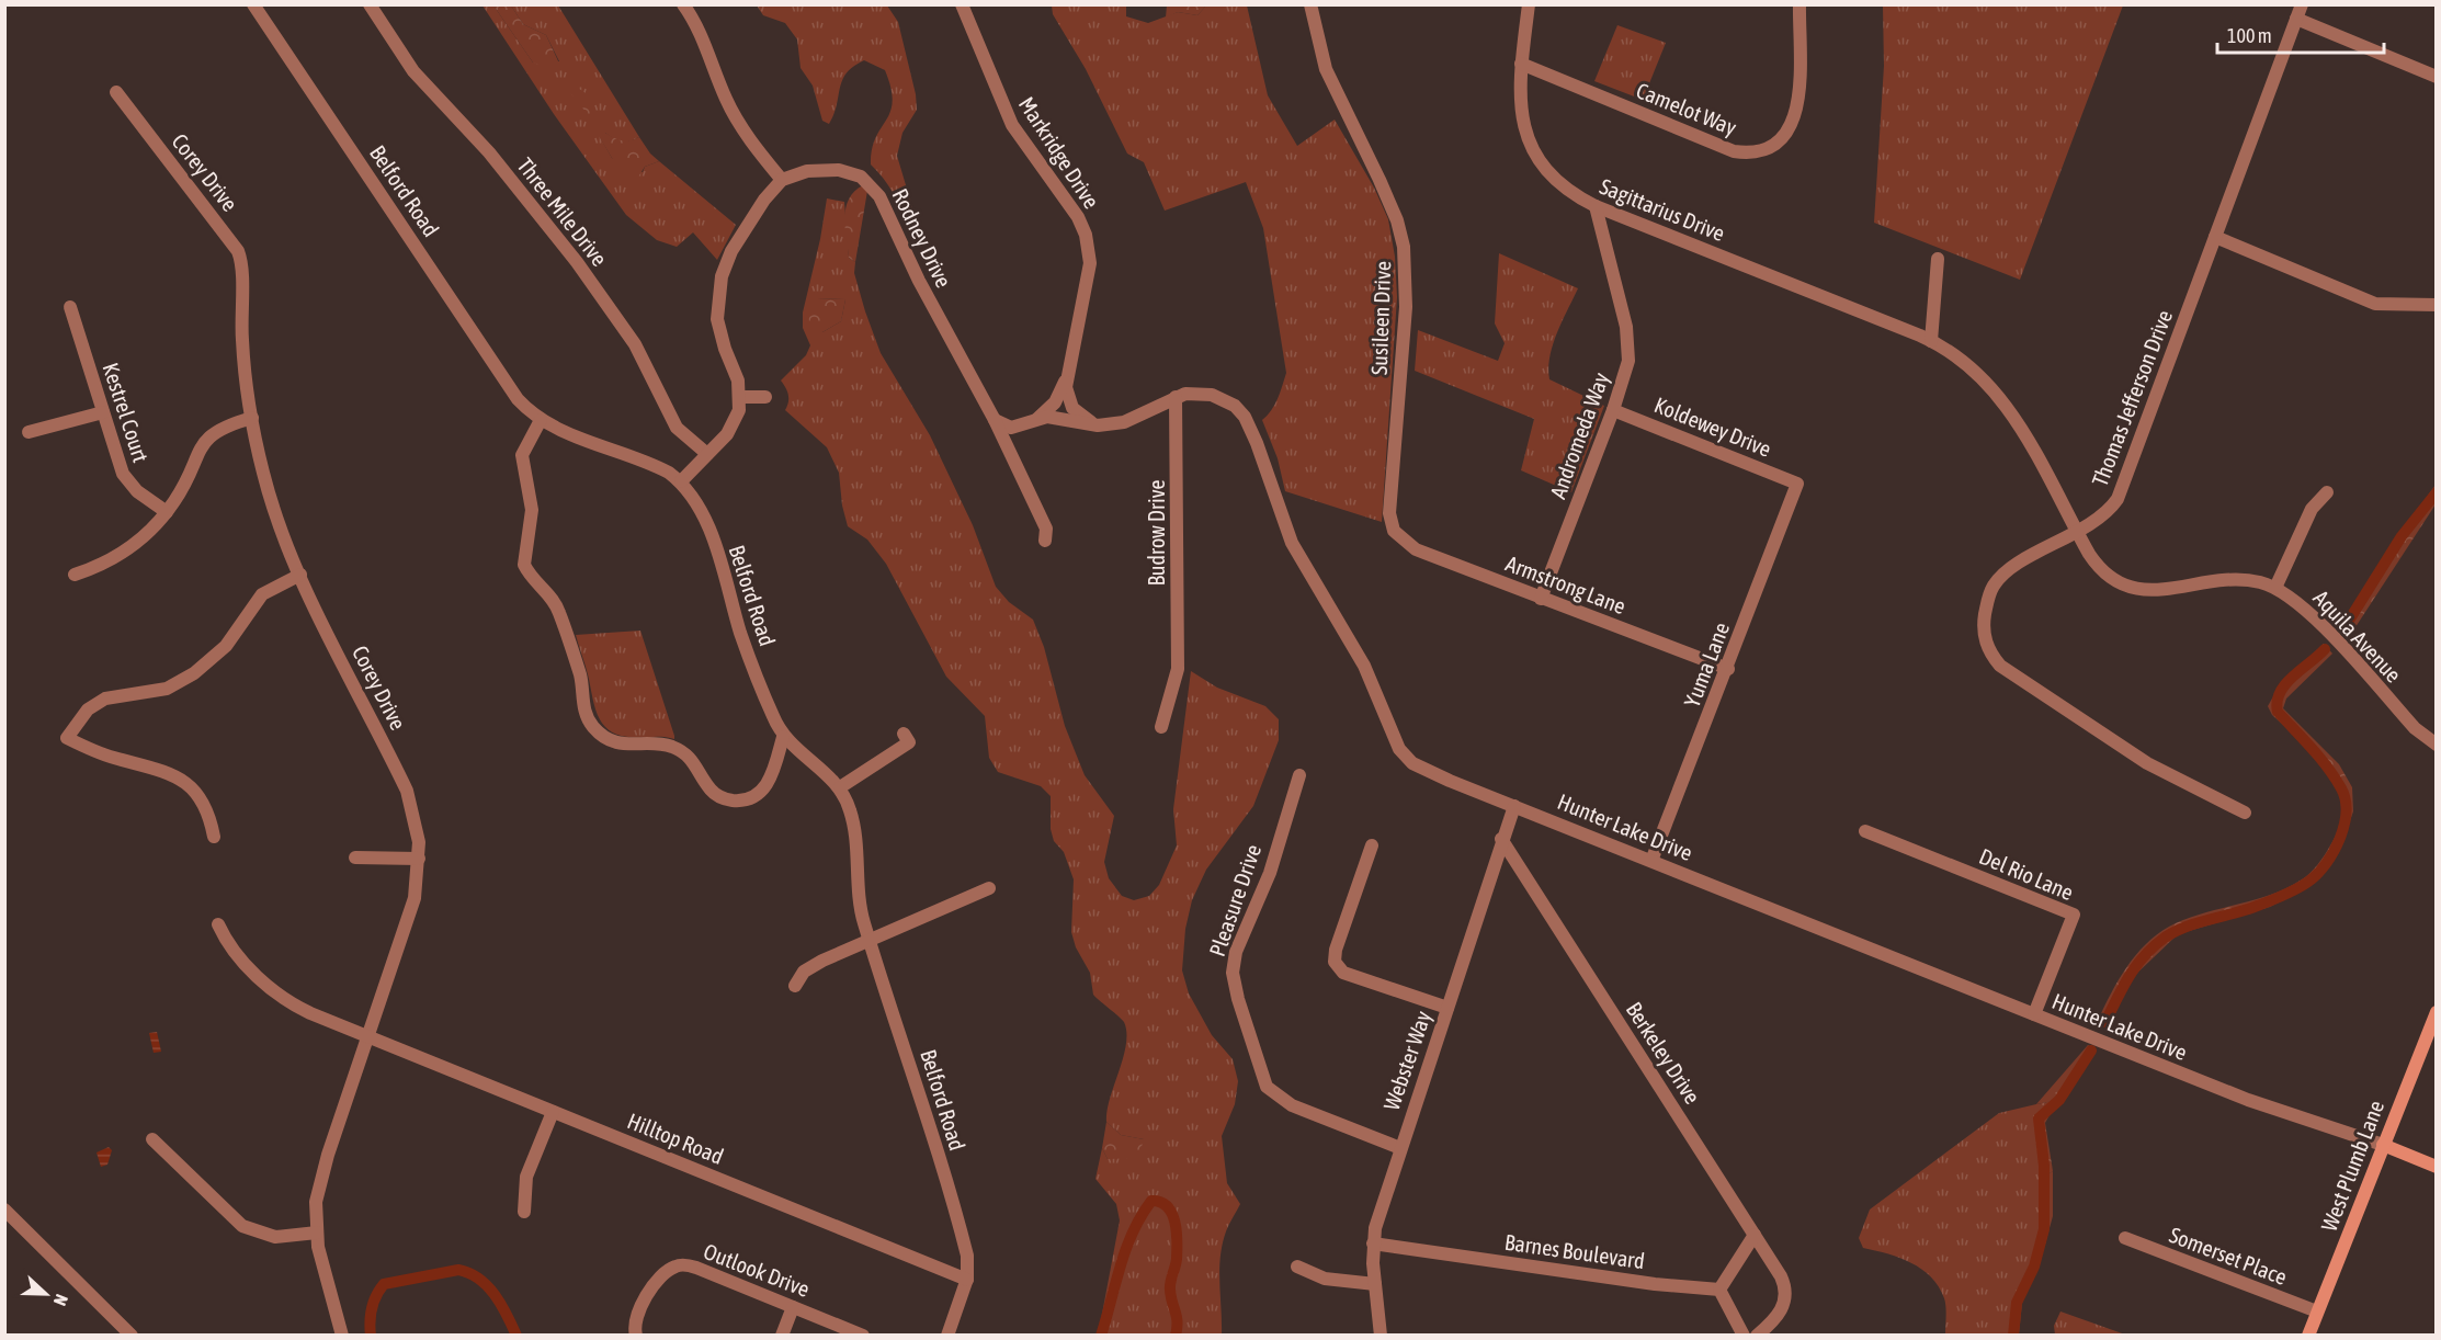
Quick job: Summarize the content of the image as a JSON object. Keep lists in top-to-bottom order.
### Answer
{
  "streets": {
    "main road": ["Hunter Lake Drive", "West Plumb Lane"],
    "street": [
      "Camelot Way",
      "Markridge Drive",
      "Corey Drive",
      "Belford Road",
      "Sagittarius Drive",
      "Three Mile Drive",
      "Rodney Drive",
      "Susileen Drive",
      "Thomas Jefferson Drive",
      "Kestrel Court",
      "Koldewey Drive",
      "Andromeda Way",
      "Budrow Drive",
      "Armstrong Lane",
      "Aquila Avenue",
      "Yuma Lane",
      "Del Rio Lane",
      "Pleasure Drive",
      "Berkeley Drive",
      "Webster Way",
      "Hilltop Road",
      "Barnes Boulevard",
      "Somerset Place",
      "Outlook Drive"
    ]
  },
  "crossings": [
    ["Camelot Way", "Sagittarius Drive"],
    ["Markridge Drive", "Hunter Lake Drive"],
    ["Corey Drive", "Hilltop Road"],
    ["Belford Road", "Hilltop Road"],
    ["Sagittarius Drive", "Andromeda Way"],
    ["Sagittarius Drive", "Aquila Avenue"],
    ["Rodney Drive", "Hunter Lake Drive"],
    ["Susileen Drive", "Armstrong Lane"],
    ["Thomas Jefferson Drive", "Aquila Avenue"],
    ["Koldewey Drive", "Andromeda Way"],
    ["Koldewey Drive", "Yuma Lane"],
    ["Andromeda Way", "Armstrong Lane"],
    ["Budrow Drive", "Hunter Lake Drive"],
    ["Armstrong Lane", "Yuma Lane"],
    ["Yuma Lane", "Hunter Lake Drive"],
    ["Hunter Lake Drive", "Del Rio Lane"],
    ["Hunter Lake Drive", "Webster Way"],
    ["Hunter Lake Drive", "West Plumb Lane"],
    ["Pleasure Drive", "Webster Way"],
    ["Berkeley Drive", "Webster Way"],
    ["Webster Way", "Barnes Boulevard"],
    ["West Plumb Lane", "Somerset Place"]
  ],
  "scale_bar": "100 m",
  "north": "right"
}
